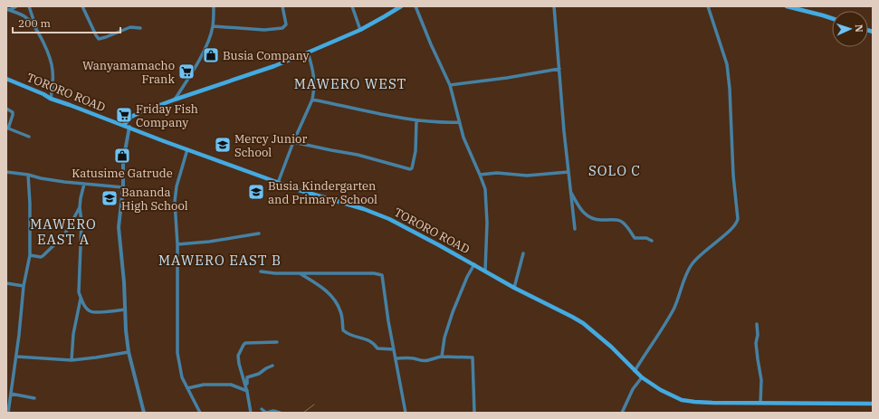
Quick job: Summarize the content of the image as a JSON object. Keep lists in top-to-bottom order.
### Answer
{
  "streets": {
    "main road": ["TORORO ROAD"]
  },
  "districts": [
    "MAWERO WEST",
    "SOLO C",
    "MAWERO EAST A",
    "MAWERO EAST B"
  ],
  "places": {
    "shop": ["Busia Company", "Katusime Gatrude"],
    "supermarket": ["Wanyamamacho Frank", "Friday Fish Company"],
    "school or university": ["Mercy Junior School", "Busia Kindergarten and Primary School", "Bananda High School"]
  },
  "scale_bar": "200 m",
  "north": "right"
}
